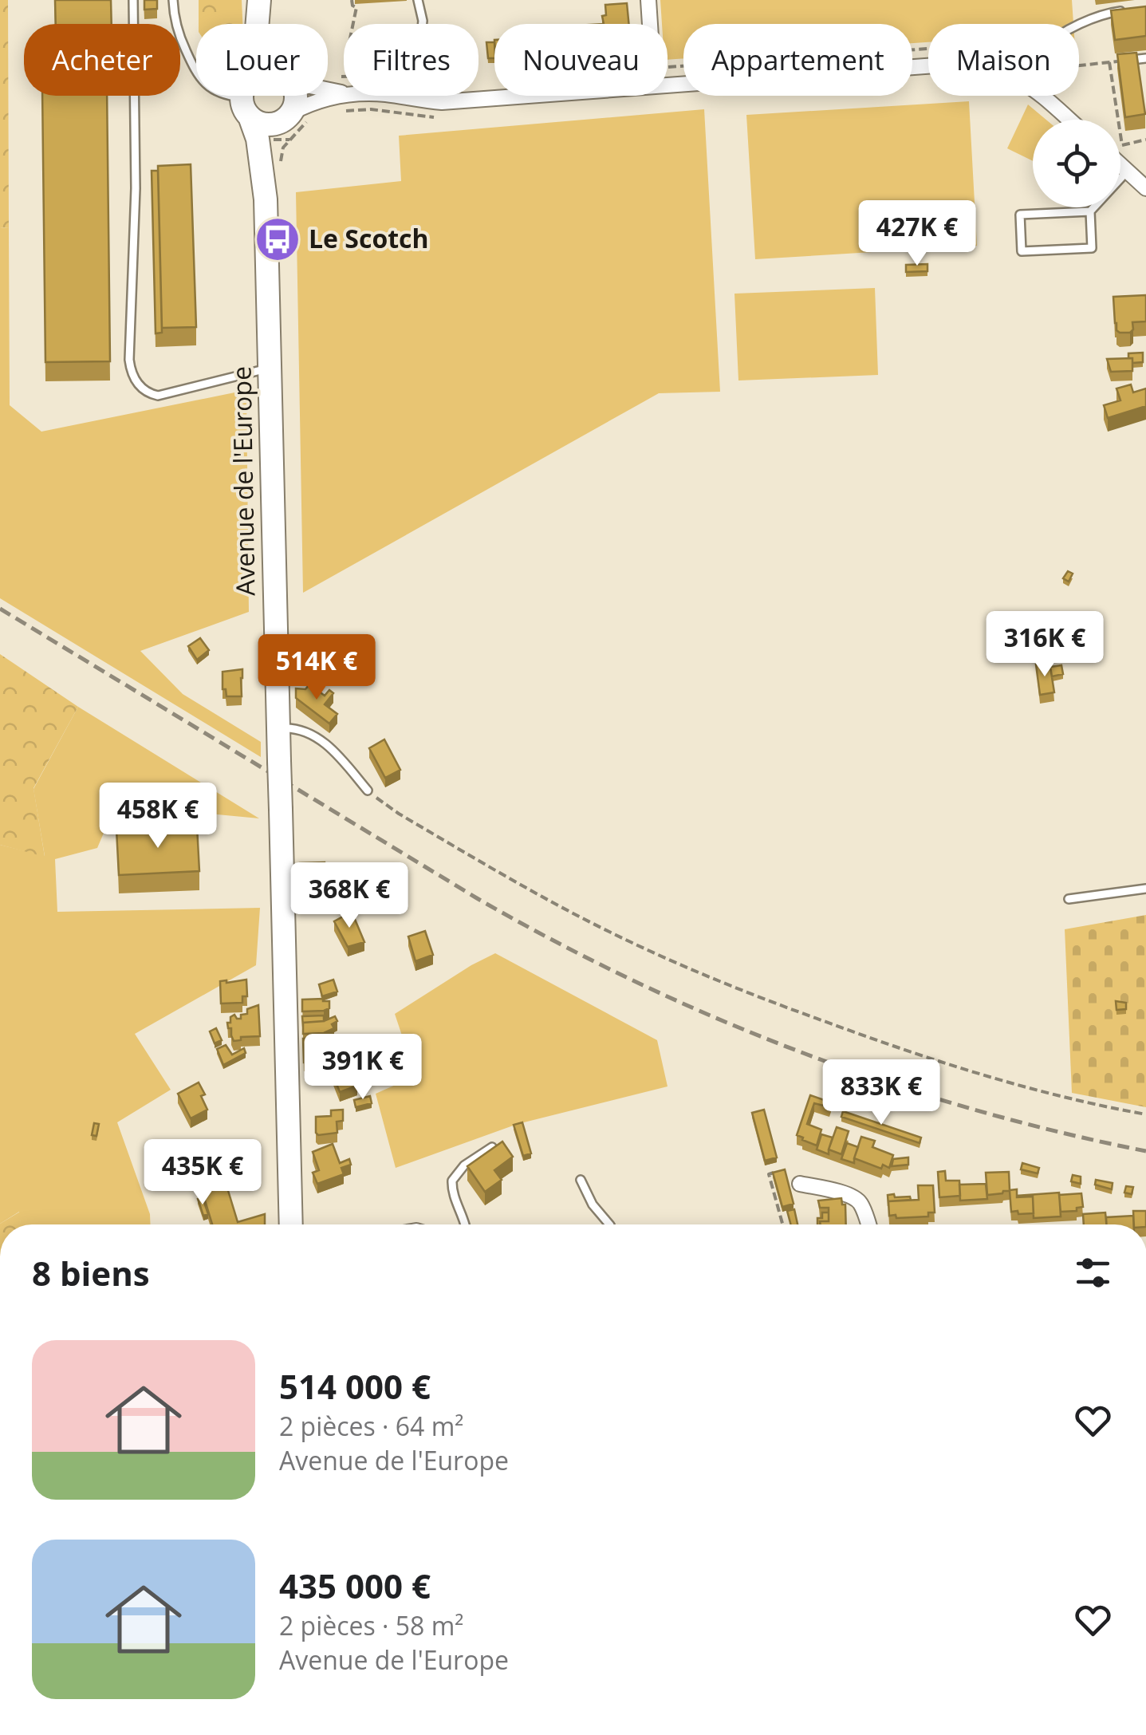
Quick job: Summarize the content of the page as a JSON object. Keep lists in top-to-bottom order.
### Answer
{
  "streets": {
    "main road": ["Avenue de l'Europe"]
  },
  "places": {
    "bus stop": ["Le Scotch"]
  },
  "page": {
    "chip": [
      "Acheter",
      "Louer",
      "Filtres",
      "Nouveau",
      "Appartement",
      "Maison"
    ],
    "price": [
      "427K €",
      "316K €",
      "514K €",
      "458K €",
      "368K €",
      "391K €",
      "833K €",
      "435K €"
    ],
    "heading": "8 biens",
    "list": [
      {
        "name": "514 000 €",
        "note": "2 pièces · 64 m² · Avenue de l'Europe"
      },
      {
        "name": "435 000 €",
        "note": "2 pièces · 58 m² · Avenue de l'Europe"
      }
    ]
  }
}
